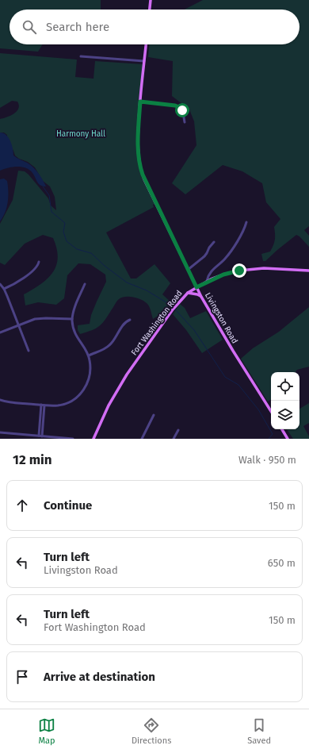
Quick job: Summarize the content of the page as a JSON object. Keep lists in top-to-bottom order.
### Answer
{
  "streets": {
    "main road": ["Livingston Road", "Fort Washington Road"]
  },
  "crossings": [
    ["Livingston Road", "Fort Washington Road"]
  ],
  "parks": ["Harmony Hall"],
  "page": {
    "search": "Search here",
    "heading": ["12 min", "Walk · 950 m"],
    "list": [
      ["Continue", "150 m"],
      ["Turn left", "Livingston Road", "650 m"],
      ["Turn left", "Fort Washington Road", "150 m"],
      "Arrive at destination"
    ],
    "nav": ["Map", "Directions", "Saved"]
  }
}
